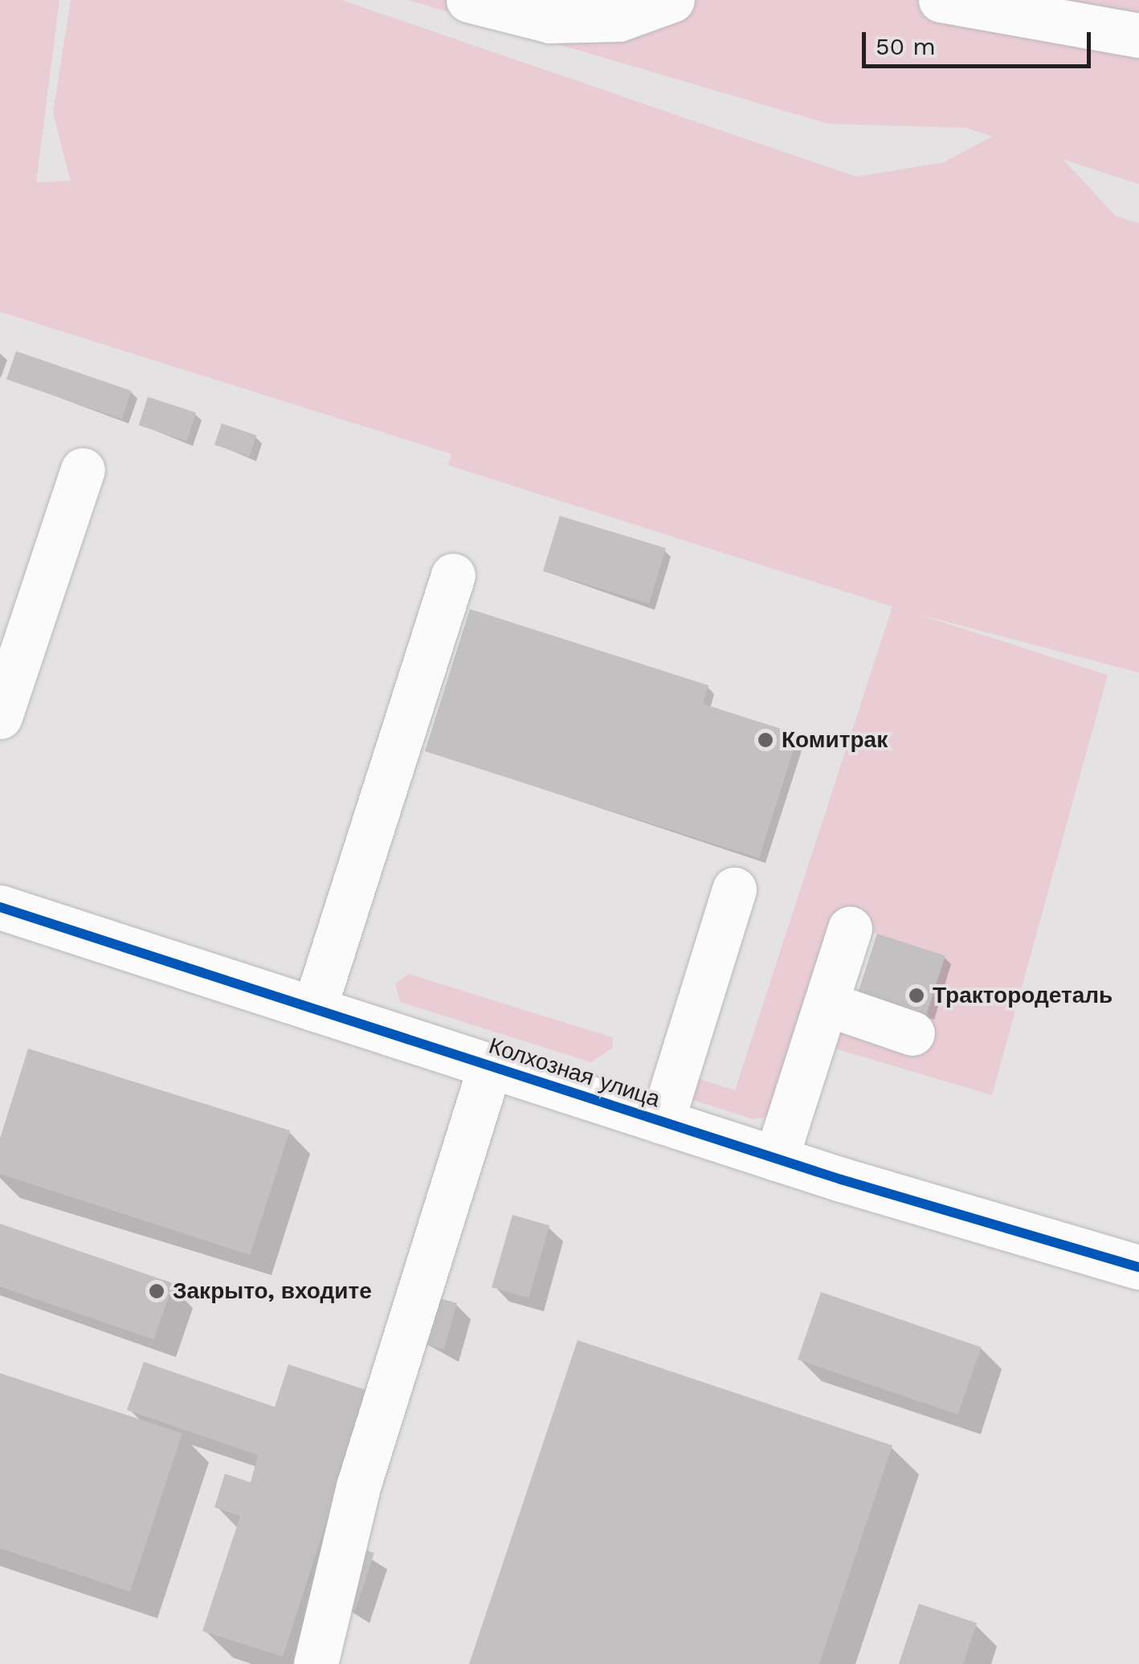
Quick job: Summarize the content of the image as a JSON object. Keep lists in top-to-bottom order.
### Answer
{
  "streets": {
    "street": ["Колхозная улица"]
  },
  "places": ["Комитрак", "Трактородеталь", "Закрыто, входите"],
  "scale_bar": "50 m"
}
